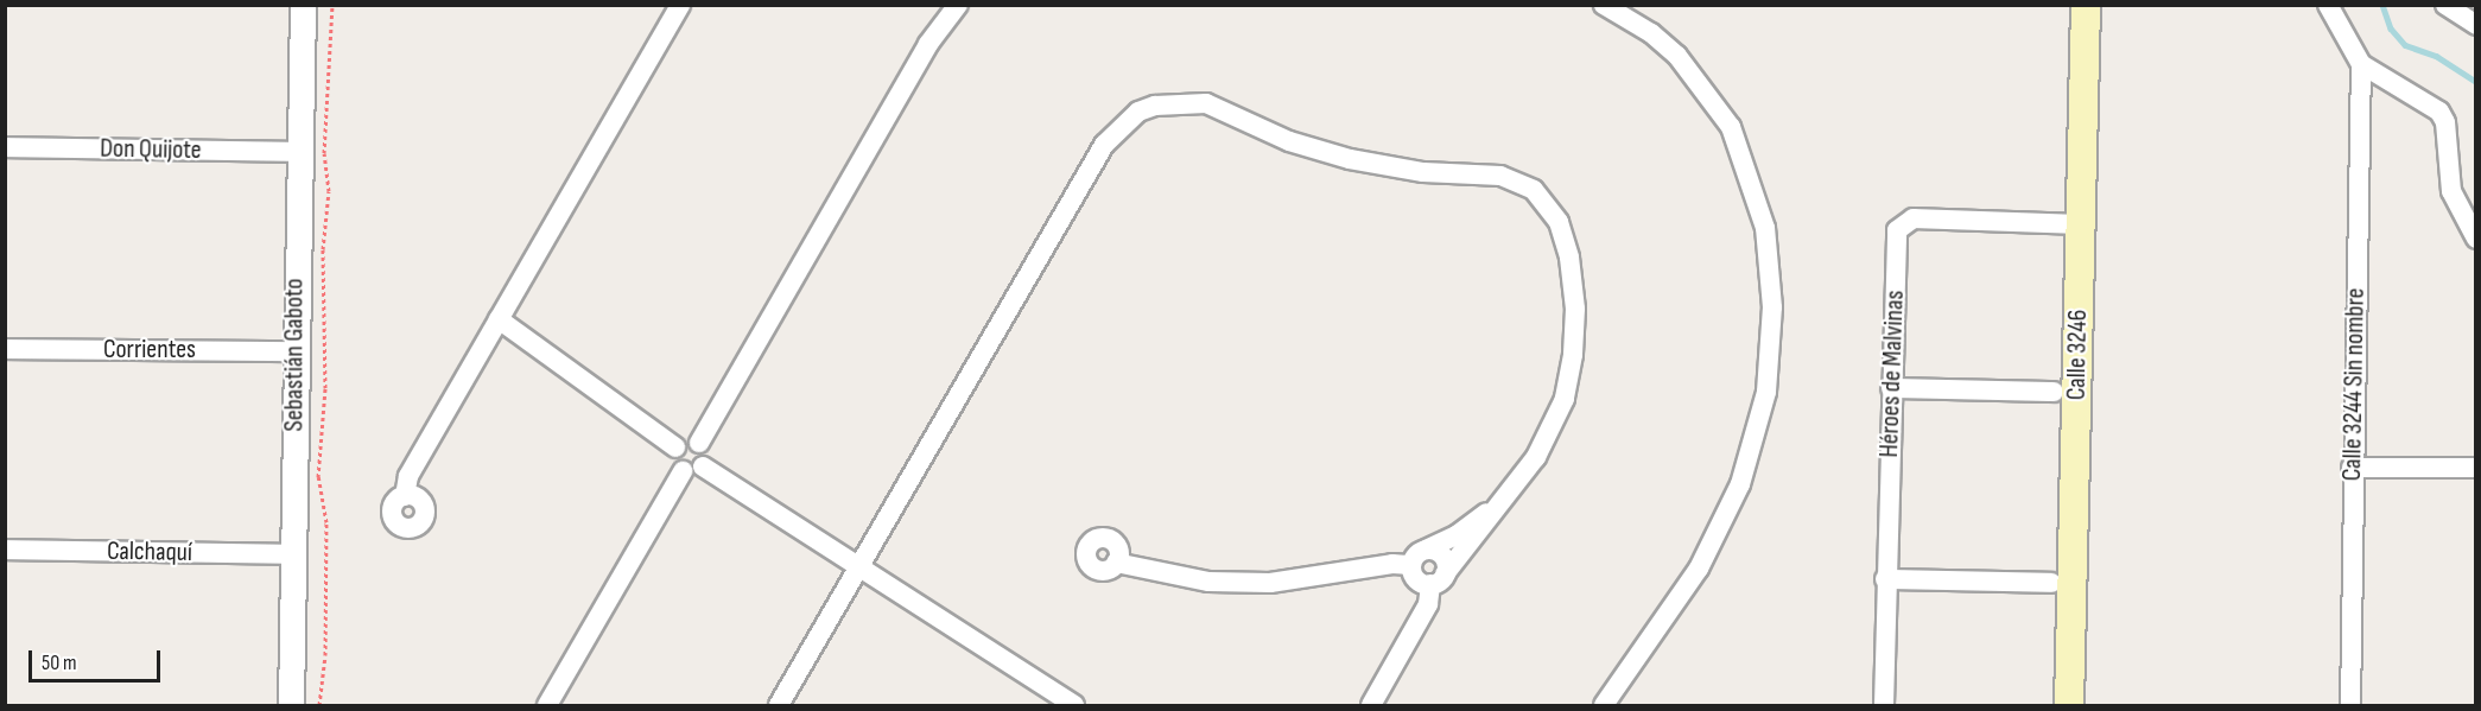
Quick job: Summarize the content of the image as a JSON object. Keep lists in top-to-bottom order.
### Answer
{
  "streets": {
    "main road": ["Calle 3246"],
    "street": [
      "Don Quijote",
      "Corrientes",
      "Sebastián Gaboto",
      "Héroes de Malvinas",
      "Calle 3244 Sin nombre",
      "Calchaquí"
    ]
  },
  "crossings": [
    ["Don Quijote", "Sebastián Gaboto"],
    ["Corrientes", "Sebastián Gaboto"],
    ["Sebastián Gaboto", "Calchaquí"],
    ["Calle 3246", "Héroes de Malvinas"]
  ],
  "scale_bar": "50 m"
}
